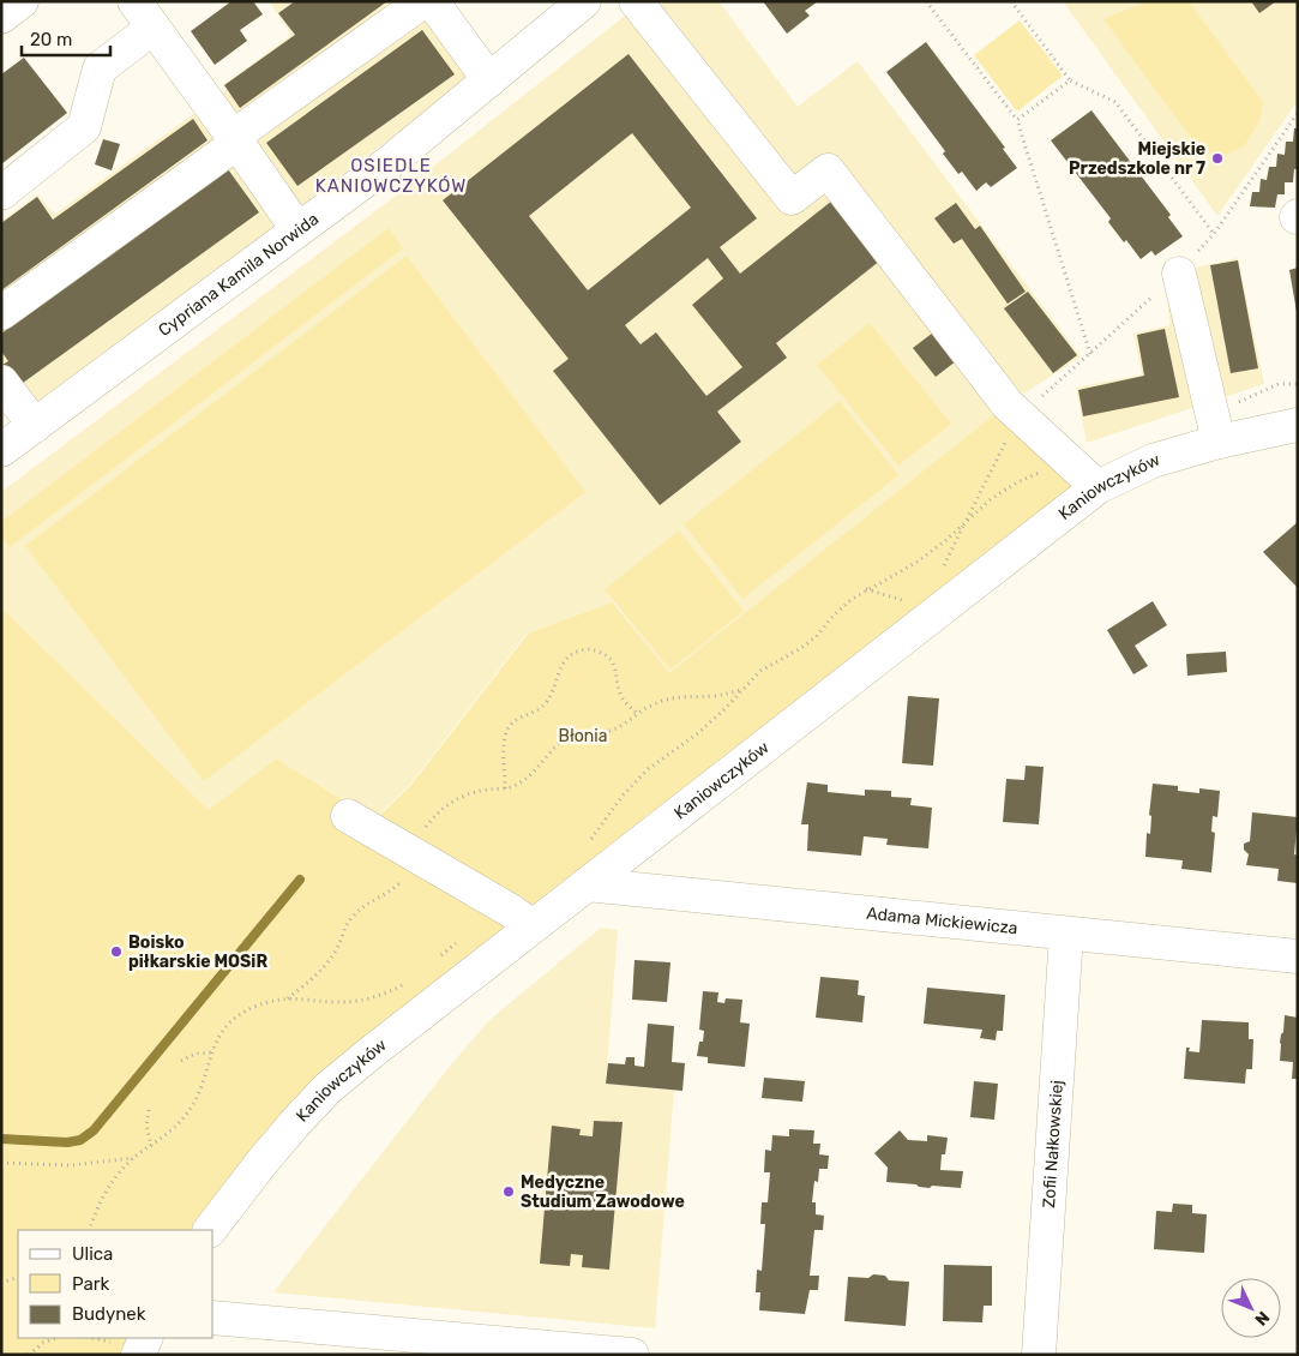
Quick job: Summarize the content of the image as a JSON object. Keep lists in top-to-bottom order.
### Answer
{
  "streets": {
    "street": [
      "Cypriana Kamila Norwida",
      "Kaniowczyków",
      "Adama Mickiewicza",
      "Zofii Nałkowskiej"
    ]
  },
  "crossings": [
    ["Kaniowczyków", "Adama Mickiewicza"],
    ["Adama Mickiewicza", "Zofii Nałkowskiej"]
  ],
  "districts": ["OSIEDLE KANIOWCZYKÓW"],
  "parks": ["Błonia"],
  "places": ["Miejskie Przedszkole nr 7", "Boisko piłkarskie MOSiR", "Medyczne Studium Zawodowe"],
  "legend": ["Ulica", "Park", "Budynek"],
  "scale_bar": "20 m",
  "north": "bottom right"
}
